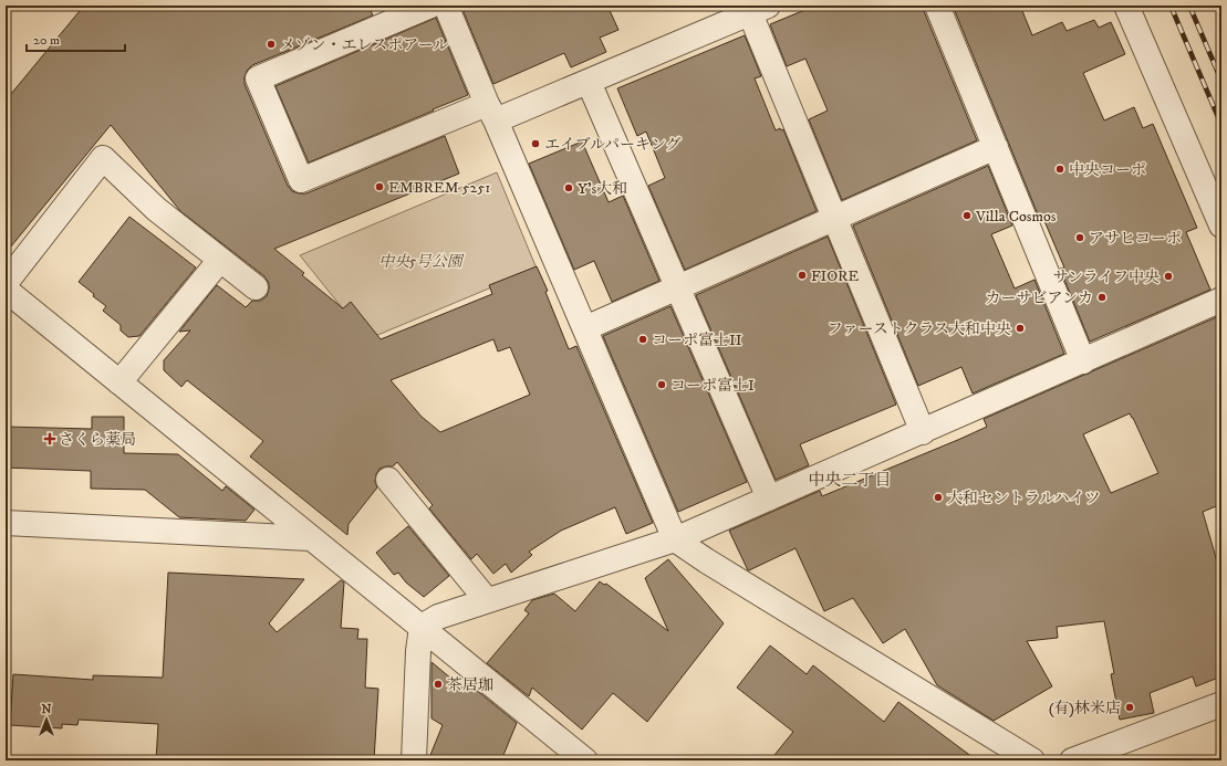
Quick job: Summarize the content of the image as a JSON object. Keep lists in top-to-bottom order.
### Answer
{
  "districts": ["中央二丁目"],
  "parks": ["中央5号公園"],
  "places": {
    "other": [
      "メゾン・エレスポアール",
      "エイブルパーキング",
      "中央コーポ",
      "EMBREM 5251",
      "Y's大和",
      "Villa Cosmos",
      "アサヒコーポ",
      "FIORE",
      "サンライフ中央",
      "カーサビアンカ",
      "ファーストクラス大和中央",
      "コーポ富士II",
      "コーポ富士I",
      "大和セントラルハイツ",
      "茶居珈",
      "(有)林米店"
    ],
    "health": ["さくら薬局"]
  },
  "scale_bar": "20 m",
  "north": "top"
}
